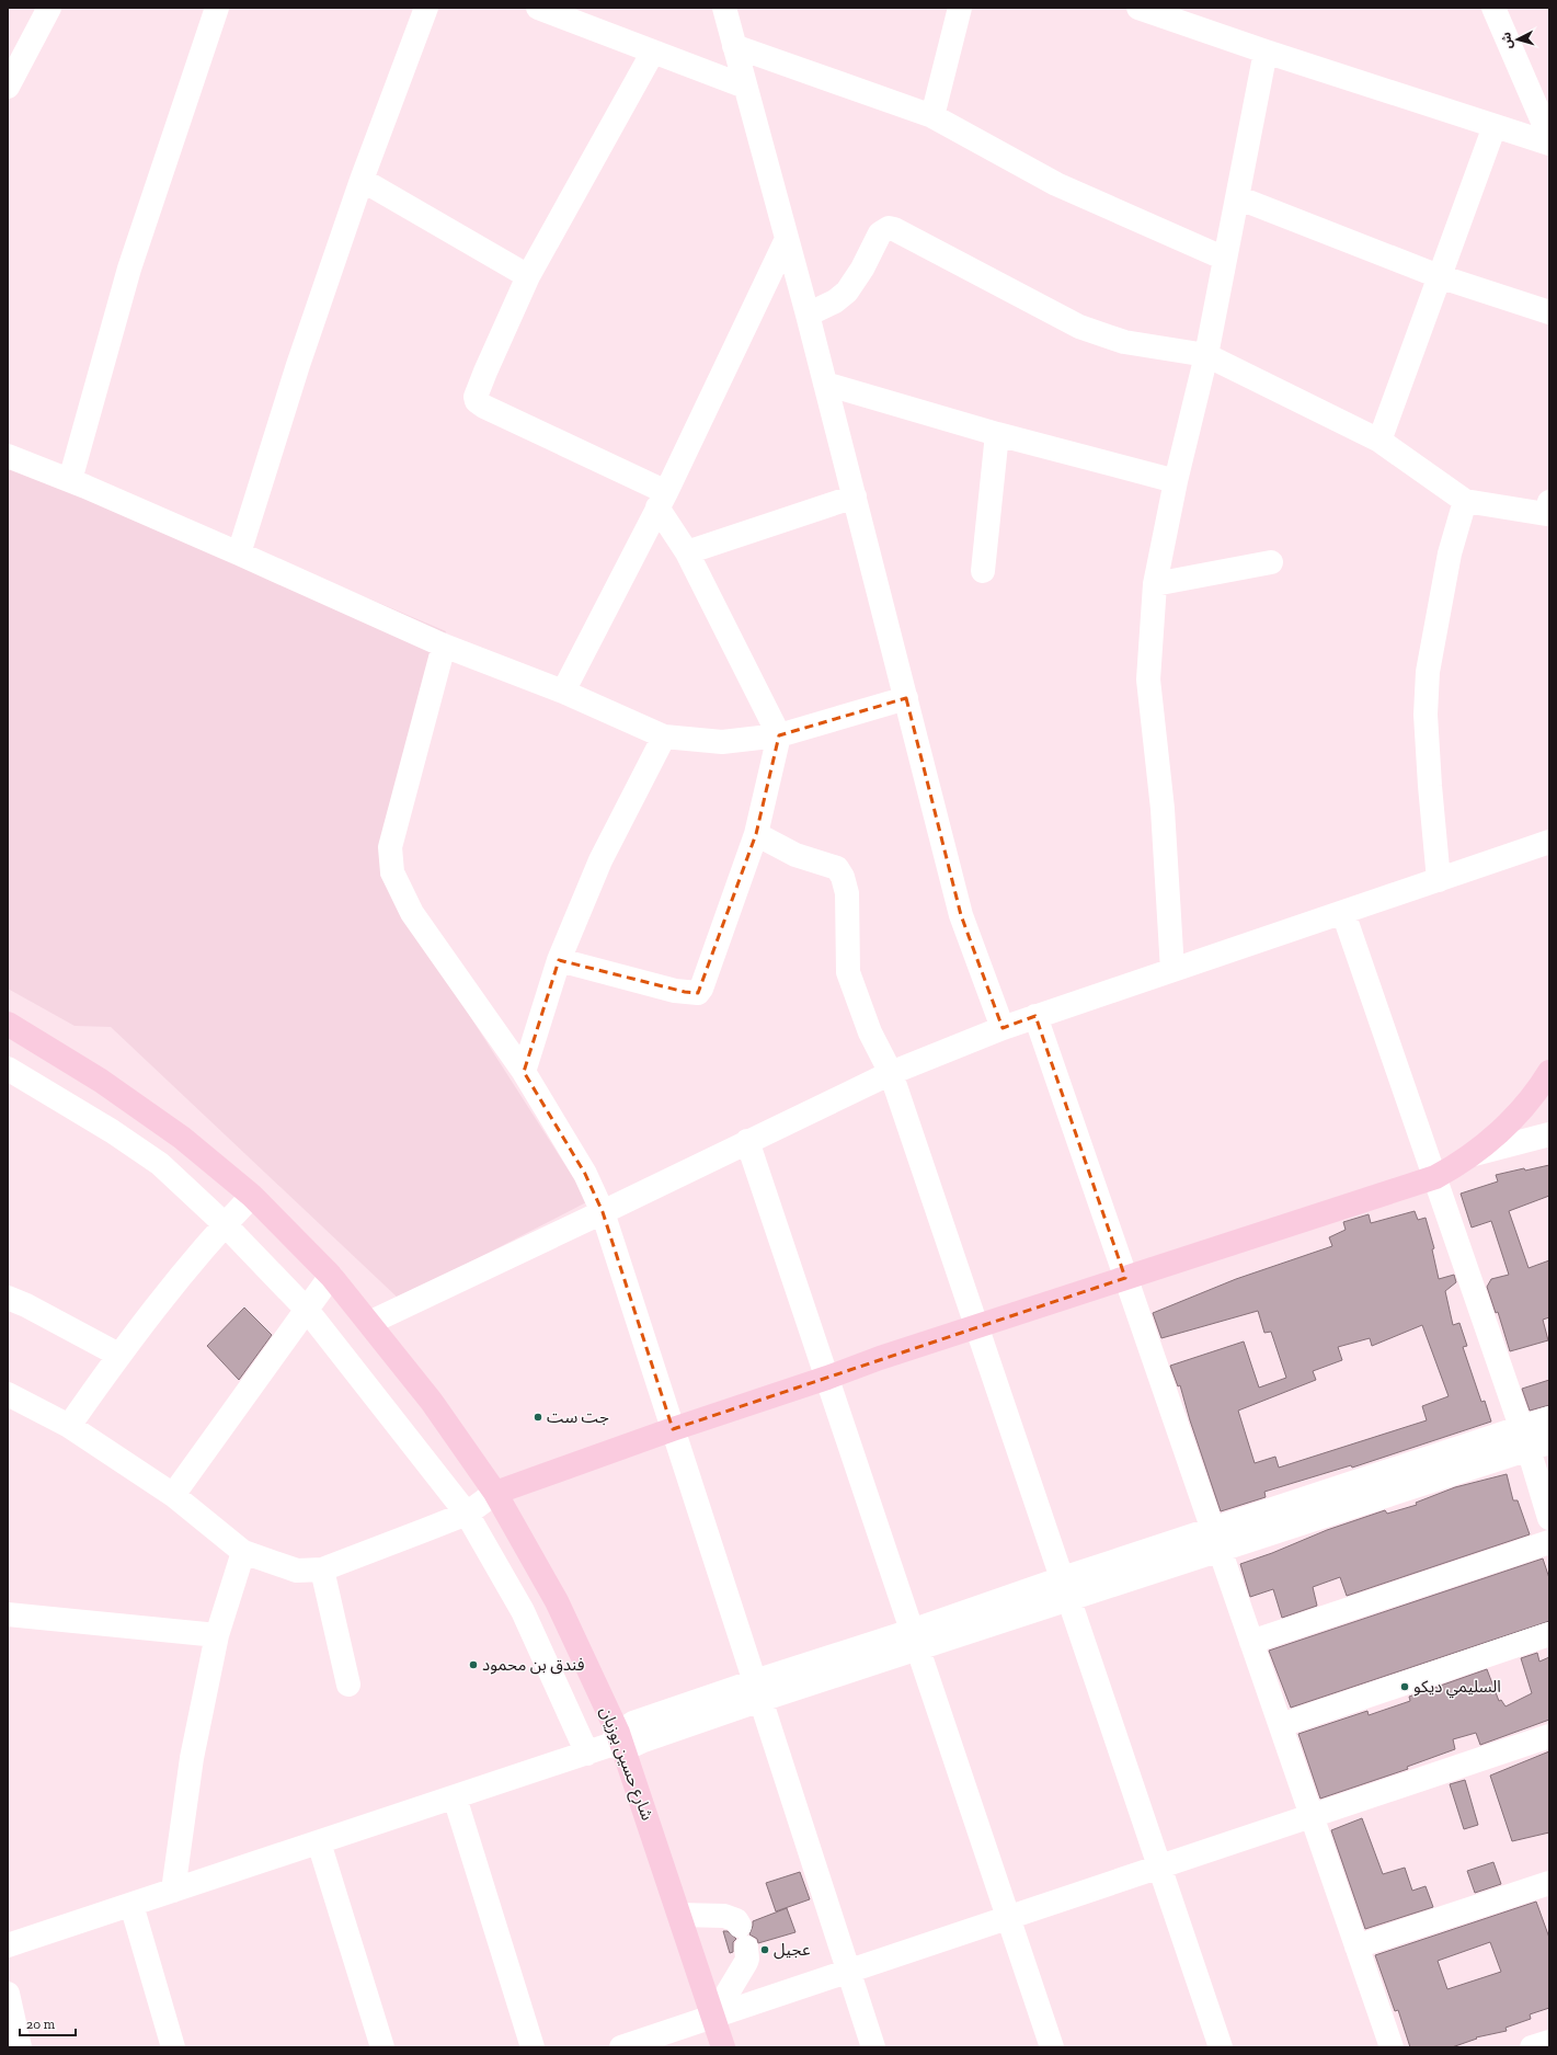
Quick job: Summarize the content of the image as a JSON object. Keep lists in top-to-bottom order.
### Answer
{
  "streets": {
    "main road": ["شارع حسين بوزيان"]
  },
  "places": [
    "جت ست",
    "فندق بن محمود",
    "السليمي ديكو",
    "عجيل"
  ],
  "scale_bar": "20 m",
  "north": "left"
}
